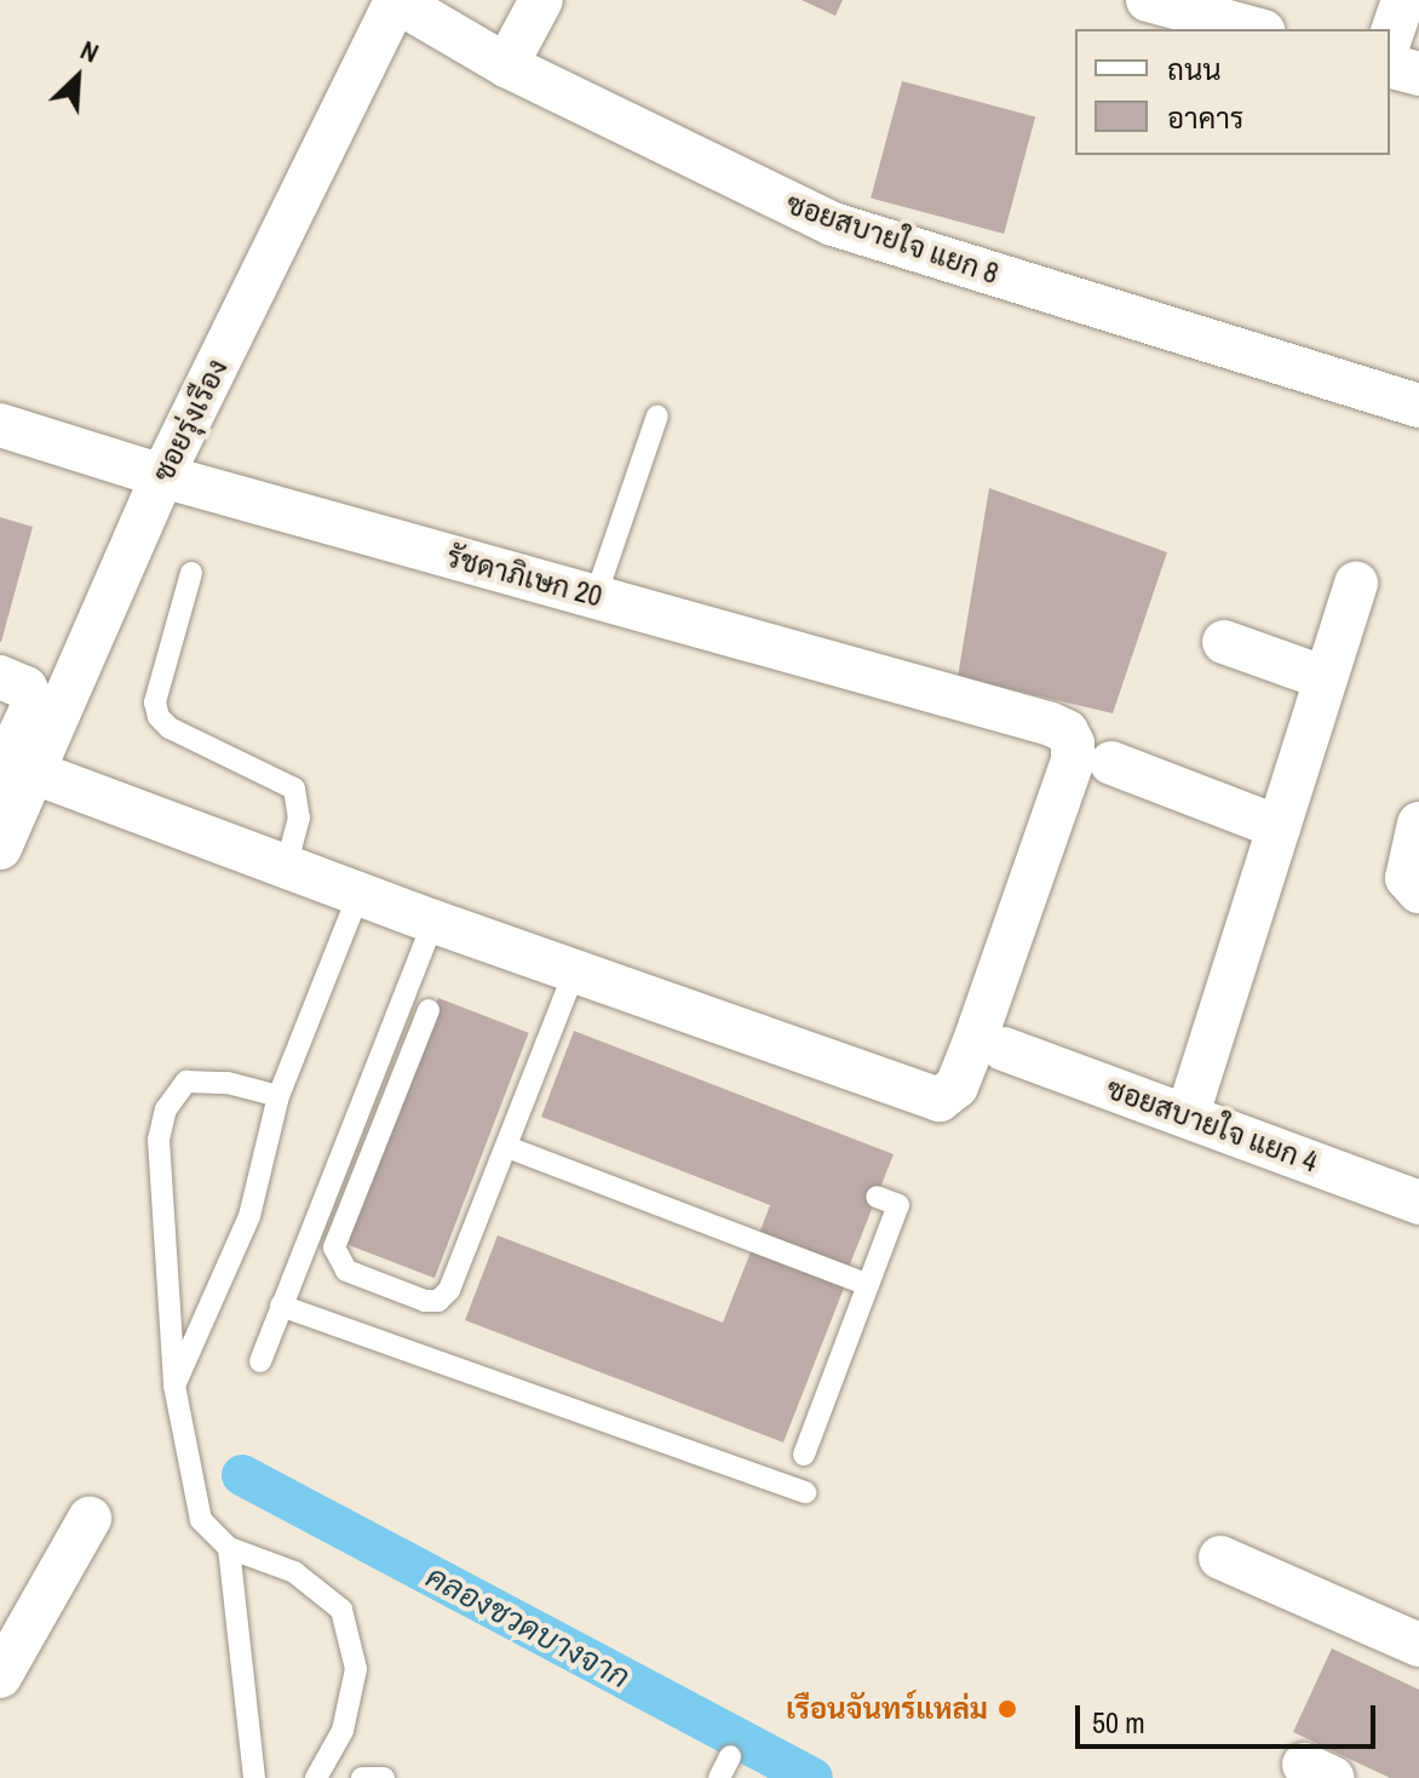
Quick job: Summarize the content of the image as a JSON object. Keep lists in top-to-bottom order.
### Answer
{
  "streets": {
    "street": [
      "ซอยสบายใจ แยก 8",
      "ซอยรุ่งเรือง",
      "รัชดาภิเษก 20",
      "ซอยสบายใจ แยก 4"
    ]
  },
  "crossings": [
    ["ซอยสบายใจ แยก 8", "ซอยรุ่งเรือง"],
    ["ซอยรุ่งเรือง", "รัชดาภิเษก 20"]
  ],
  "water": ["คลองชวดบางจาก"],
  "places": ["เรือนจันทร์แหล่ม"],
  "legend": ["ถนน", "อาคาร"],
  "scale_bar": "50 m",
  "north": "top right"
}
